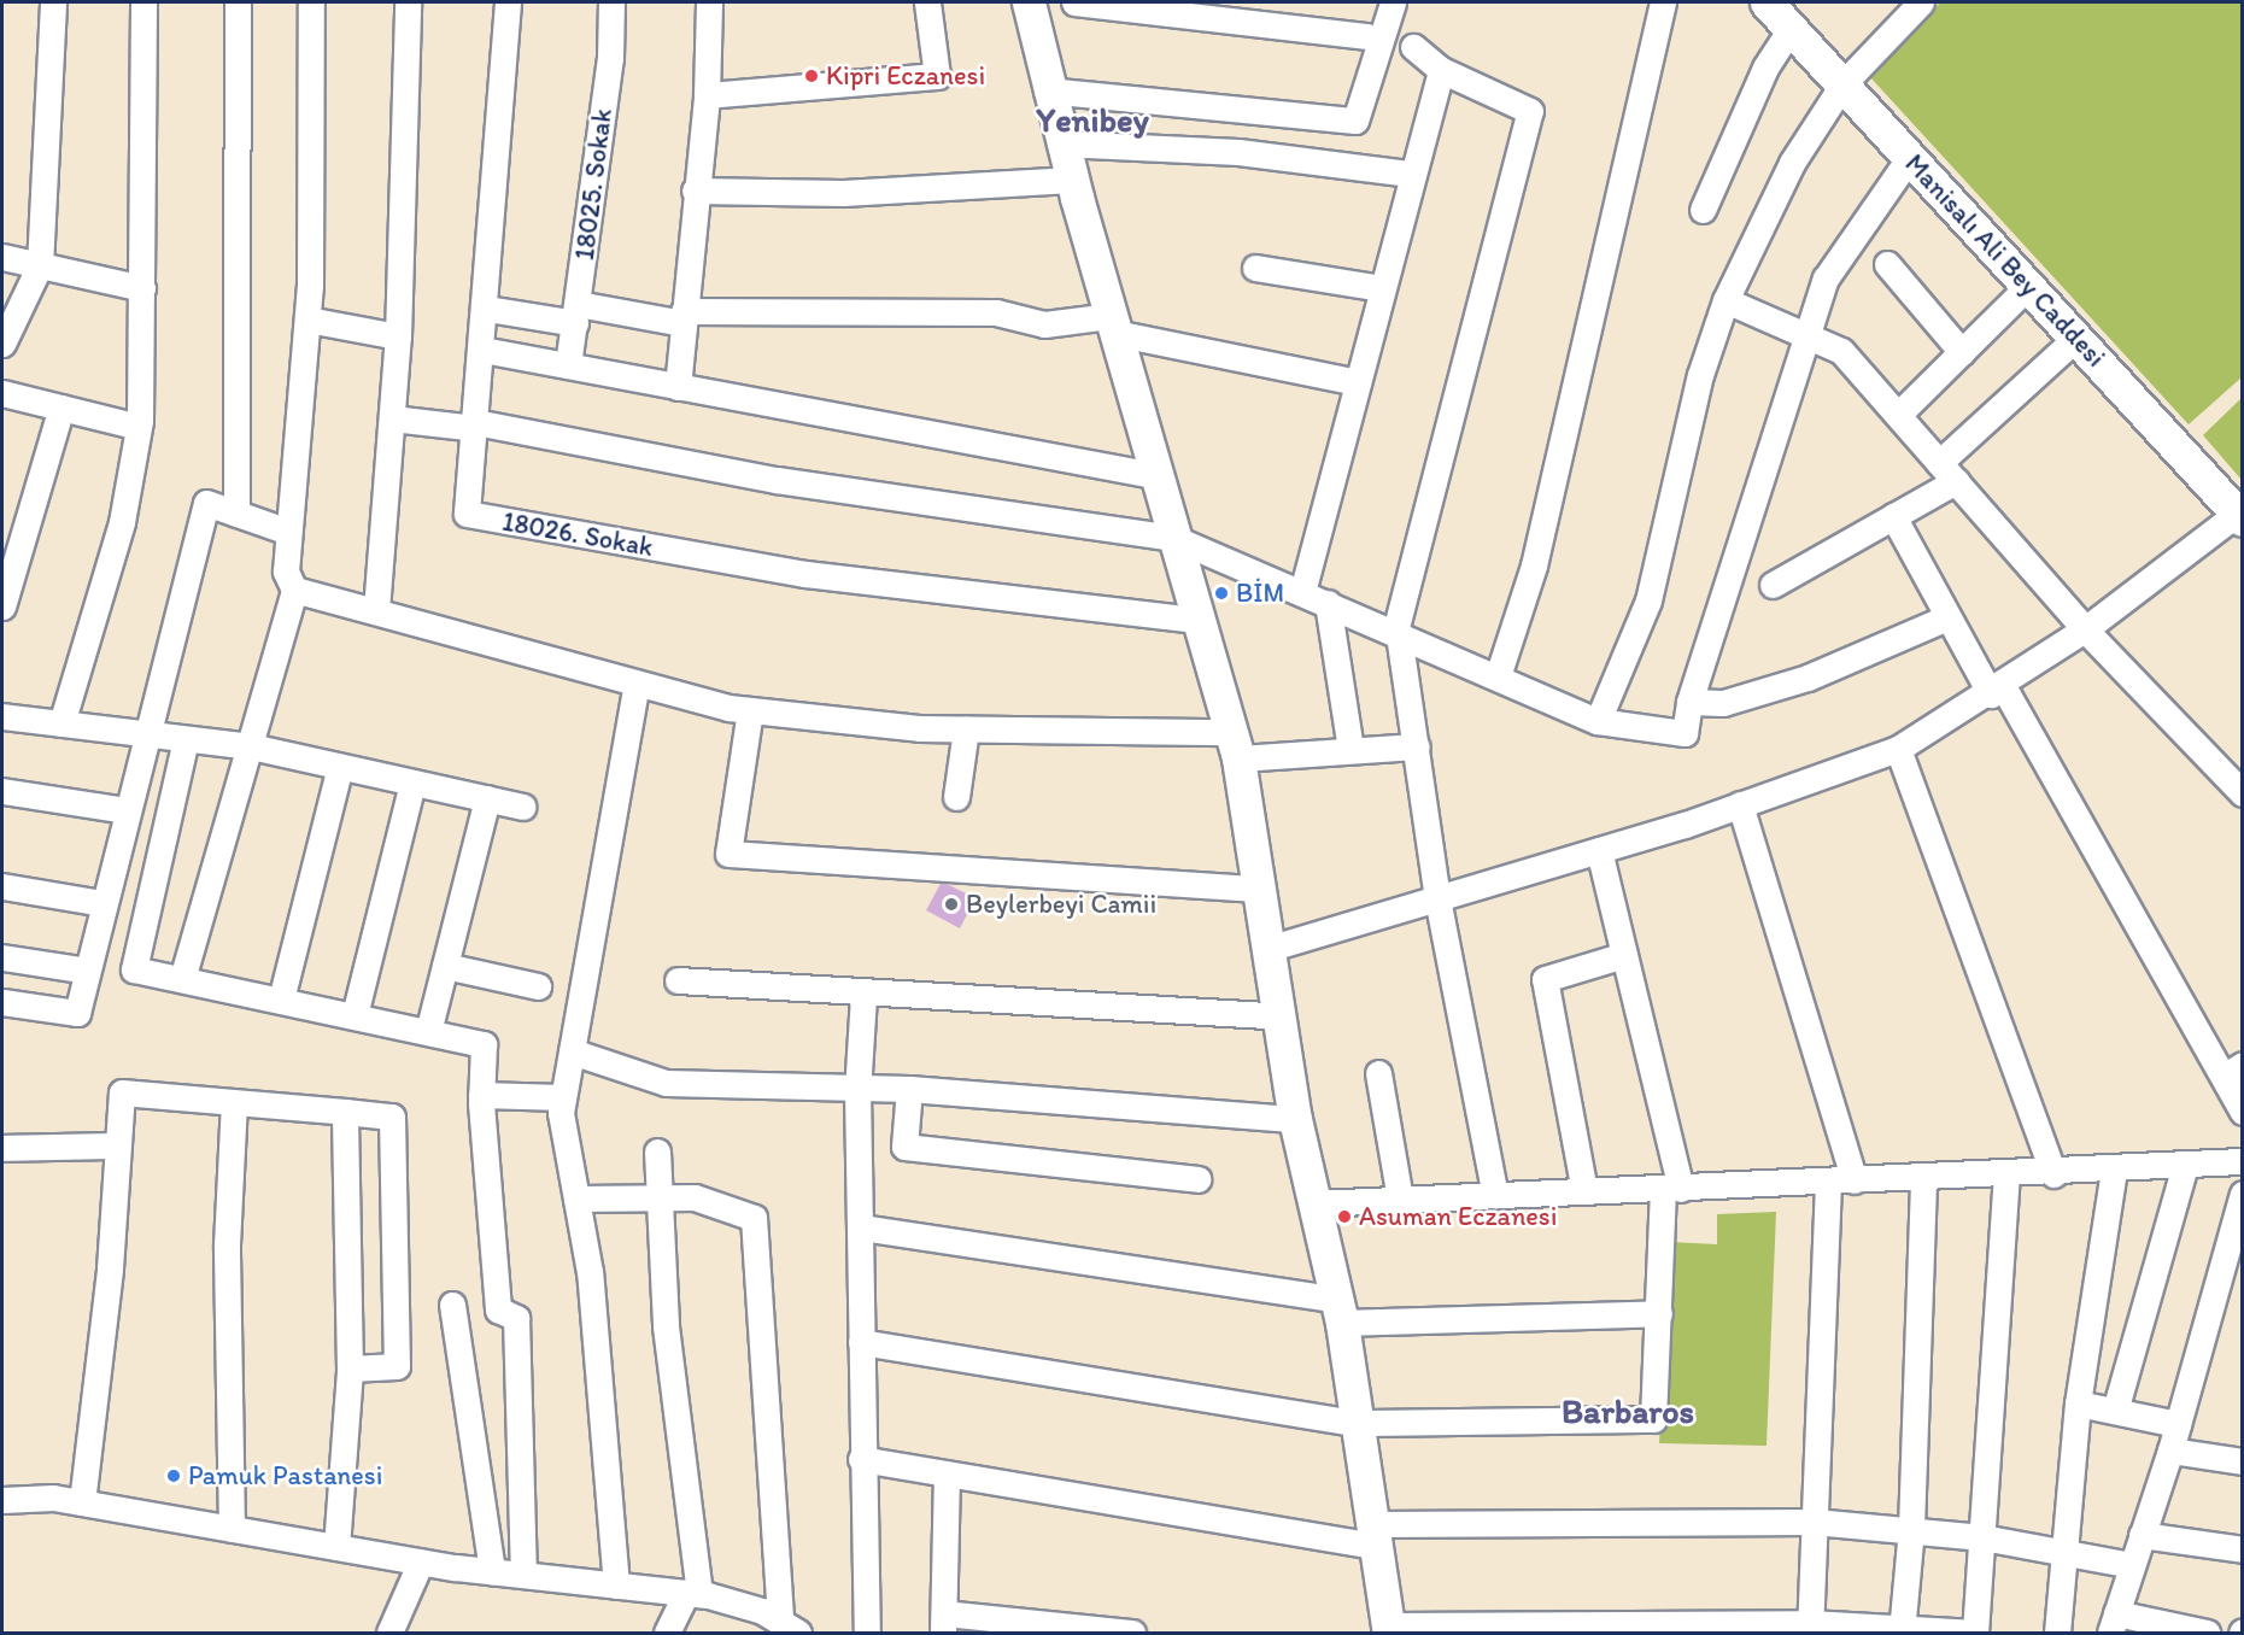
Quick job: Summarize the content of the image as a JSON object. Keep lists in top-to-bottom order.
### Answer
{
  "streets": {
    "main road": ["Manisalı Ali Bey Caddesi"],
    "street": ["18025. Sokak", "18026. Sokak"]
  },
  "districts": ["Yenibey", "Barbaros"],
  "places": [
    "Kipri Eczanesi",
    "BİM",
    "Beylerbeyi Camii",
    "Asuman Eczanesi",
    "Pamuk Pastanesi"
  ]
}
